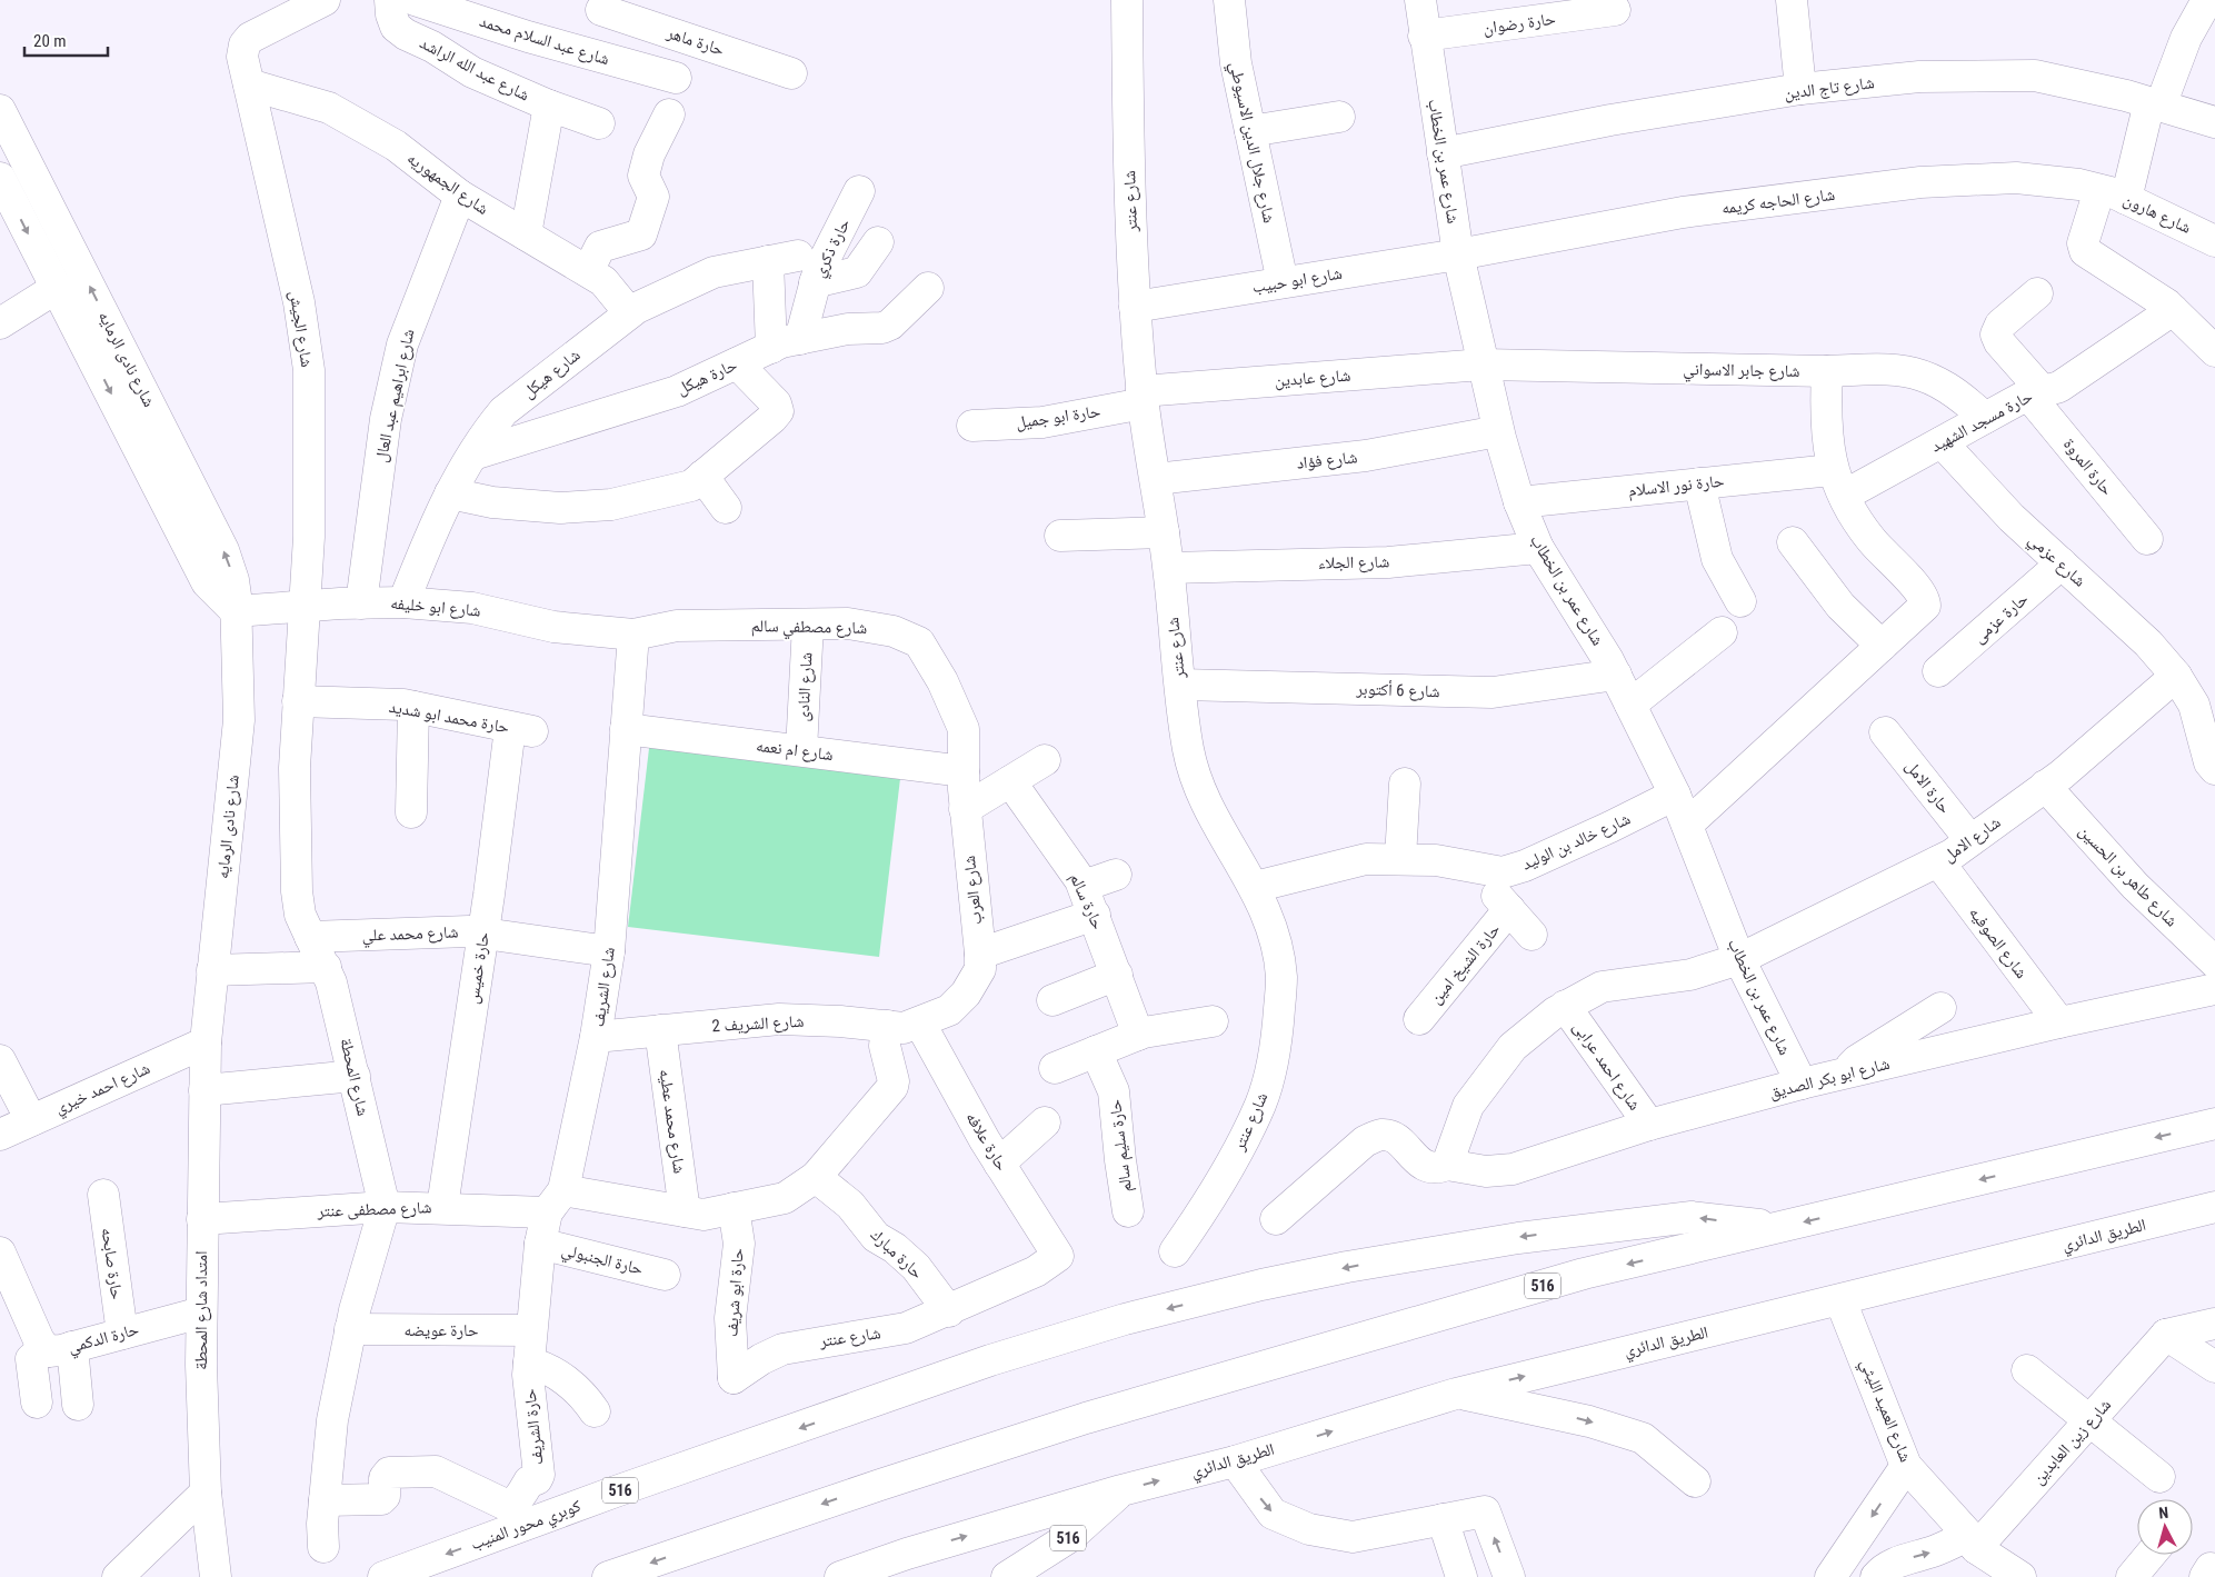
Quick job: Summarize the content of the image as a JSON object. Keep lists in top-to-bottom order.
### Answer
{
  "streets": {
    "main road": [
      "حارة رضوان",
      "شارع عبد السلام محمد",
      "حارة ماهر",
      "شارع عبد الله الراشد",
      "شارع تاج الدين",
      "شارع جلال الدين الاسيوطي",
      "شارع عمر بن الخطاب",
      "شارع الجمهوريه",
      "شارع عنتر",
      "شارع الحاجه كريمه",
      "شارع هارون",
      "حارة ذكري",
      "شارع ابو حبيب",
      "شارع الجيش",
      "شارع نادى الرمايه",
      "شارع جابر الاسواني",
      "شارع هيكل",
      "حارة هيكل",
      "شارع عابدين",
      "شارع ابراهيم عبد العال",
      "حارة ابو جميل",
      "حارة مسجد الشهيد",
      "شارع فؤاد",
      "حارة المروة",
      "حارة نور الاسلام",
      "شارع عزمي",
      "شارع الجلاء",
      "شارع ابو خليفه",
      "حارة عزمى",
      "شارع مصطفي سالم",
      "شارع النادى",
      "شارع 6 أكتوبر",
      "حارة محمد ابو شديد",
      "شارع ام نعمه",
      "حارة الامل",
      "شارع الامل",
      "شارع خالد بن الوليد",
      "شارع طاهر بن الحسين",
      "شارع العرب",
      "حارة سالم",
      "شارع محمد علي",
      "شارع الصوفيه",
      "حارة الشيخ امين",
      "حارة خميس",
      "شارع الشريف",
      "شارع الشريف 2",
      "شارع احمد عرابى",
      "شارع المحطة",
      "شارع ابو بكر الصديق",
      "شارع احمد خيري",
      "شارع محمد عطيه",
      "حارة علافه",
      "حارة سليم سالم",
      "شارع مصطفى عنتر",
      "الطريق الدائري",
      "حارة مبارك",
      "حارة الجنبولي",
      "حارة صابحه",
      "516",
      "حارة ابو شريف",
      "امتداد شارع المحطة",
      "حارة عويضه",
      "حارة الدكمي",
      "شارع العميد الليثي",
      "حارة الشريف",
      "شارع زين العابدين",
      "كوبري محور المنيب"
    ]
  },
  "crossings": [
    ["حارة رضوان", "شارع عمر بن الخطاب"],
    ["شارع عبد الله الراشد", "شارع الجمهوريه"],
    ["شارع تاج الدين", "شارع عمر بن الخطاب"],
    ["شارع جلال الدين الاسيوطي", "شارع ابو حبيب"],
    ["شارع عمر بن الخطاب", "شارع الحاجه كريمه"],
    ["شارع عمر بن الخطاب", "شارع ابو حبيب"],
    ["شارع عمر بن الخطاب", "شارع جابر الاسواني"],
    ["شارع عمر بن الخطاب", "شارع عابدين"],
    ["شارع عمر بن الخطاب", "شارع فؤاد"],
    ["شارع عمر بن الخطاب", "حارة نور الاسلام"],
    ["شارع عمر بن الخطاب", "شارع الجلاء"],
    ["شارع عمر بن الخطاب", "شارع 6 أكتوبر"],
    ["شارع عمر بن الخطاب", "شارع الامل"],
    ["شارع عمر بن الخطاب", "شارع خالد بن الوليد"],
    ["شارع عمر بن الخطاب", "شارع ابو بكر الصديق"],
    ["شارع الجمهوريه", "شارع الجيش"],
    ["شارع الجمهوريه", "شارع هيكل"],
    ["شارع الجمهوريه", "شارع ابراهيم عبد العال"],
    ["شارع عنتر", "شارع ابو حبيب"],
    ["شارع عنتر", "شارع عابدين"],
    ["شارع عنتر", "حارة ابو جميل"],
    ["شارع عنتر", "شارع فؤاد"],
    ["شارع عنتر", "شارع الجلاء"],
    ["شارع عنتر", "شارع 6 أكتوبر"],
    ["شارع عنتر", "شارع خالد بن الوليد"],
    ["شارع عنتر", "حارة علافه"],
    ["شارع عنتر", "حارة مبارك"],
    ["شارع عنتر", "حارة ابو شريف"],
    ["شارع الحاجه كريمه", "شارع هارون"],
    ["شارع الحاجه كريمه", "شارع ابو حبيب"],
    ["حارة ذكري", "حارة هيكل"],
    ["شارع الجيش", "شارع ابو خليفه"],
    ["شارع الجيش", "شارع المحطة"],
    ["شارع نادى الرمايه", "شارع ابو خليفه"],
    ["شارع نادى الرمايه", "شارع احمد خيري"],
    ["شارع نادى الرمايه", "امتداد شارع المحطة"],
    ["شارع جابر الاسواني", "شارع عابدين"],
    ["شارع جابر الاسواني", "حارة مسجد الشهيد"],
    ["شارع هيكل", "حارة هيكل"],
    ["شارع هيكل", "شارع ابو خليفه"],
    ["شارع عابدين", "حارة ابو جميل"],
    ["شارع ابراهيم عبد العال", "شارع ابو خليفه"],
    ["حارة مسجد الشهيد", "حارة المروة"],
    ["حارة مسجد الشهيد", "حارة نور الاسلام"],
    ["حارة مسجد الشهيد", "شارع عزمي"],
    ["شارع عزمي", "حارة عزمى"],
    ["شارع عزمي", "شارع الامل"],
    ["شارع ابو خليفه", "شارع مصطفي سالم"],
    ["شارع ابو خليفه", "شارع الشريف"],
    ["شارع ابو خليفه", "شارع المحطة"],
    ["شارع مصطفي سالم", "شارع النادى"],
    ["شارع مصطفي سالم", "شارع العرب"],
    ["شارع مصطفي سالم", "شارع الشريف"],
    ["شارع النادى", "شارع ام نعمه"],
    ["حارة محمد ابو شديد", "حارة خميس"],
    ["حارة محمد ابو شديد", "شارع المحطة"],
    ["شارع ام نعمه", "شارع العرب"],
    ["شارع ام نعمه", "شارع الشريف"],
    ["حارة الامل", "شارع الامل"],
    ["شارع الامل", "شارع طاهر بن الحسين"],
    ["شارع الامل", "شارع الصوفيه"],
    ["شارع الامل", "شارع احمد عرابى"],
    ["شارع الامل", "شارع ابو بكر الصديق"],
    ["شارع خالد بن الوليد", "حارة الشيخ امين"],
    ["شارع العرب", "شارع الشريف 2"],
    ["شارع العرب", "حارة علافه"],
    ["شارع محمد علي", "حارة خميس"],
    ["شارع محمد علي", "شارع الشريف"],
    ["شارع محمد علي", "شارع المحطة"],
    ["شارع الصوفيه", "شارع ابو بكر الصديق"],
    ["حارة خميس", "شارع مصطفى عنتر"],
    ["شارع الشريف", "شارع الشريف 2"],
    ["شارع الشريف", "شارع مصطفى عنتر"],
    ["شارع الشريف", "حارة الجنبولي"],
    ["شارع الشريف", "حارة عويضه"],
    ["شارع الشريف", "حارة الشريف"],
    ["شارع الشريف 2", "شارع محمد عطيه"],
    ["شارع الشريف 2", "حارة علافه"],
    ["شارع الشريف 2", "شارع مصطفى عنتر"],
    ["شارع احمد عرابى", "شارع ابو بكر الصديق"],
    ["شارع المحطة", "شارع مصطفى عنتر"],
    ["شارع المحطة", "حارة عويضه"],
    ["شارع المحطة", "حارة الشريف"],
    ["شارع احمد خيري", "امتداد شارع المحطة"],
    ["شارع محمد عطيه", "شارع مصطفى عنتر"],
    ["شارع مصطفى عنتر", "حارة مبارك"],
    ["شارع مصطفى عنتر", "حارة ابو شريف"],
    ["شارع مصطفى عنتر", "امتداد شارع المحطة"],
    ["الطريق الدائري", "شارع العميد الليثي"],
    ["حارة صابحه", "حارة الدكمي"],
    ["516", "كوبري محور المنيب"],
    ["امتداد شارع المحطة", "حارة الدكمي"],
    ["حارة عويضه", "حارة الشريف"],
    ["شارع العميد الليثي", "شارع زين العابدين"]
  ],
  "scale_bar": "20 m",
  "north": "top"
}
